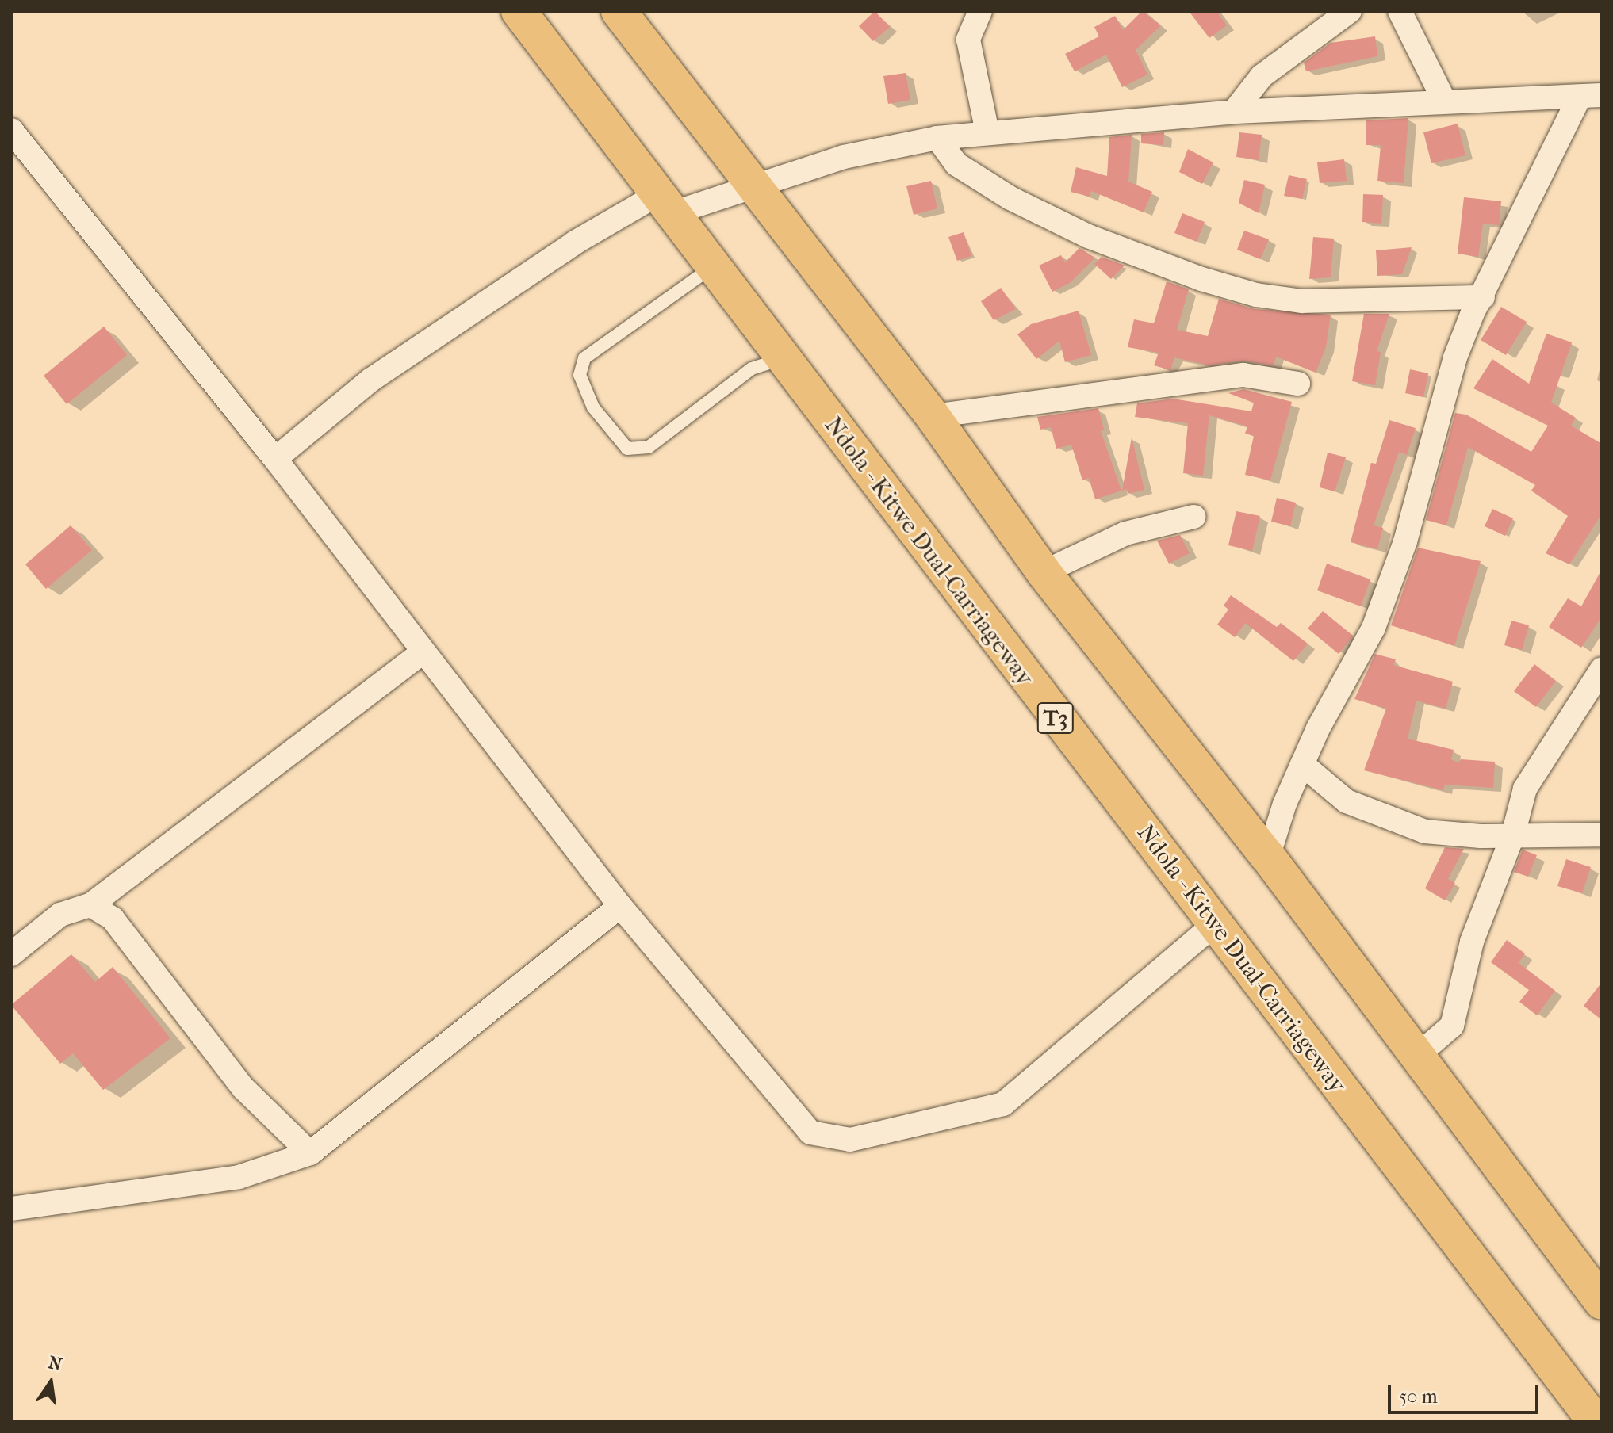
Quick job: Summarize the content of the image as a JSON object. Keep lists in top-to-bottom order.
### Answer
{
  "streets": {
    "highway": ["Ndola - Kitwe Dual-Carriageway", "T3"]
  },
  "scale_bar": "50 m",
  "north": "top"
}
